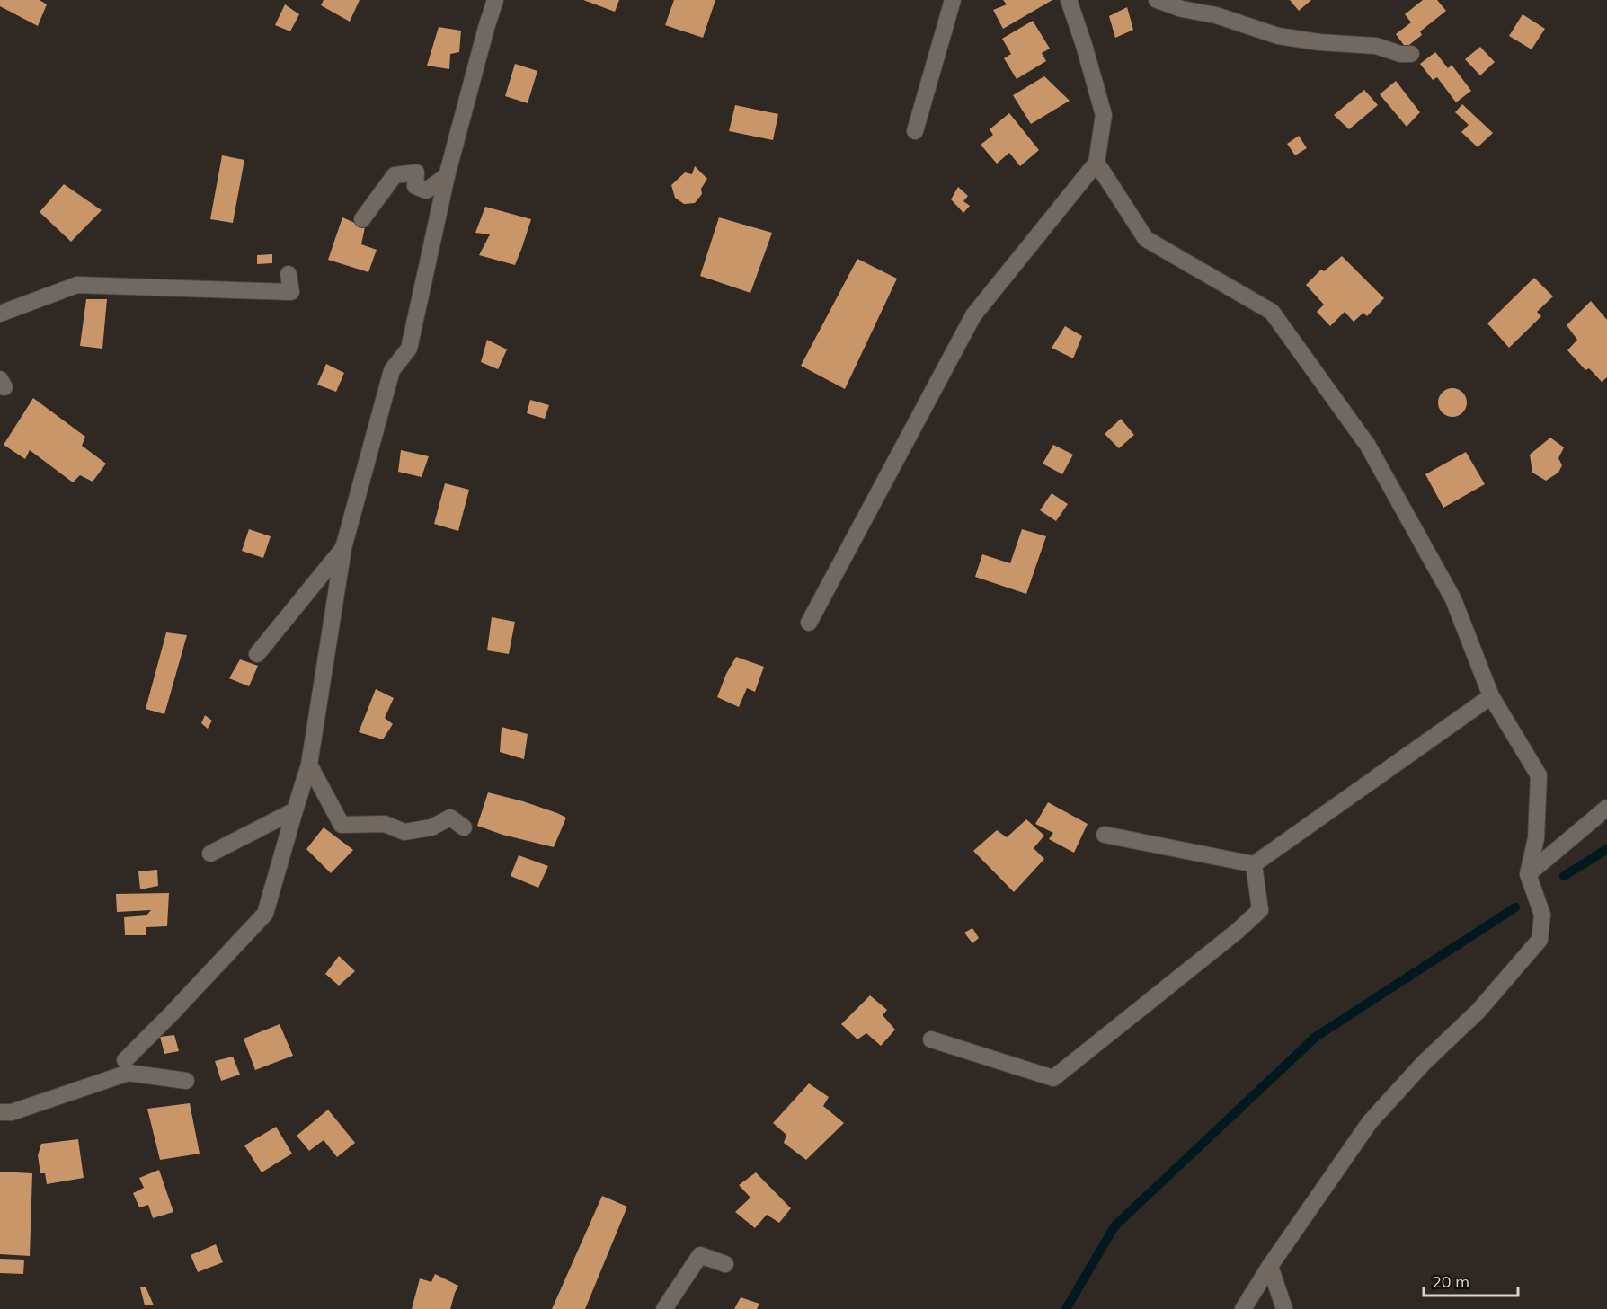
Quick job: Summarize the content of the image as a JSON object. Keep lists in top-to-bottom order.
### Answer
{
  "scale_bar": "20 m"
}
